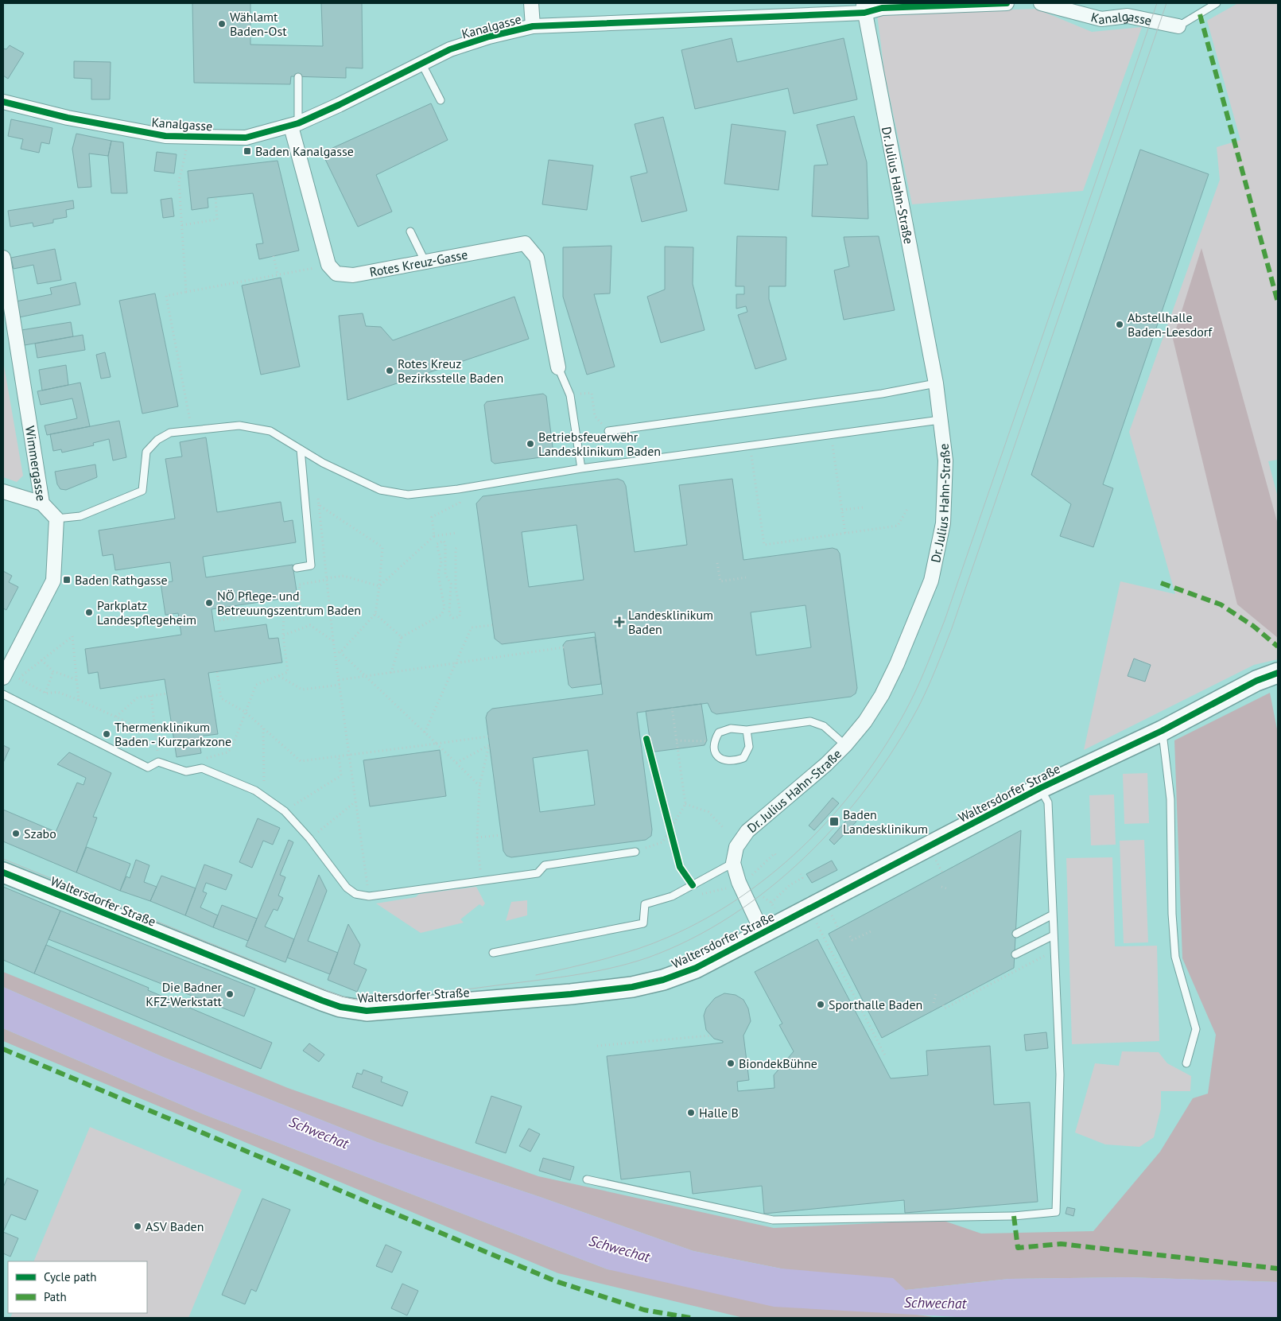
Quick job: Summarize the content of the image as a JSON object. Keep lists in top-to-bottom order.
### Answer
{
  "streets": {
    "street": [
      "Kanalgasse",
      "Dr. Julius Hahn-Straße",
      "Rotes Kreuz-Gasse",
      "Wimmergasse",
      "Waltersdorfer Straße"
    ]
  },
  "crossings": [
    ["Kanalgasse", "Dr. Julius Hahn-Straße"]
  ],
  "water": ["Schwechat"],
  "places": {
    "other": [
      "Wählamt Baden-Ost",
      "Abstellhalle Baden-Leesdorf",
      "Rotes Kreuz Bezirksstelle Baden",
      "Betriebsfeuerwehr Landesklinikum Baden",
      "NÖ Pflege- und Betreuungszentrum Baden",
      "Parkplatz Landespflegeheim",
      "Thermenklinikum Baden - Kurzparkzone",
      "Szabo",
      "Die Badner KFZ-Werkstatt",
      "Sporthalle Baden",
      "BiondekBühne",
      "Halle B",
      "ASV Baden"
    ],
    "transit": ["Baden Kanalgasse", "Baden Rathgasse", "Baden Landesklinikum"],
    "health": ["Landesklinikum Baden"]
  },
  "legend": ["Cycle path", "Path"]
}
